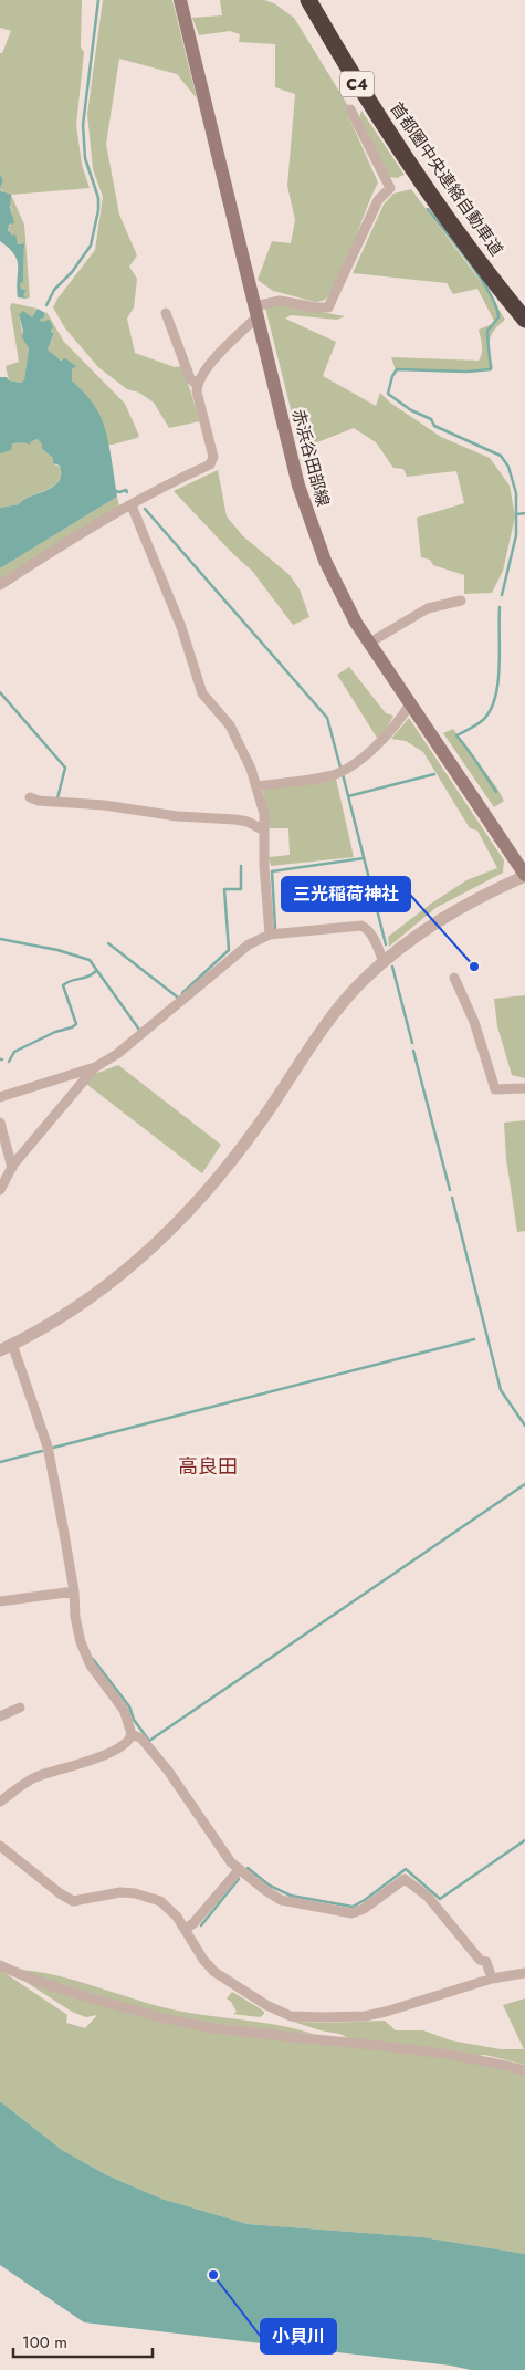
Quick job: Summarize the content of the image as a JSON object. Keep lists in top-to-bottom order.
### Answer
{
  "streets": {
    "highway": ["C4", "首都圏中央連絡自動車道"],
    "main road": ["赤浜谷田部線"]
  },
  "districts": ["高良田"],
  "places": ["三光稲荷神社", "小貝川"],
  "scale_bar": "100 m"
}
